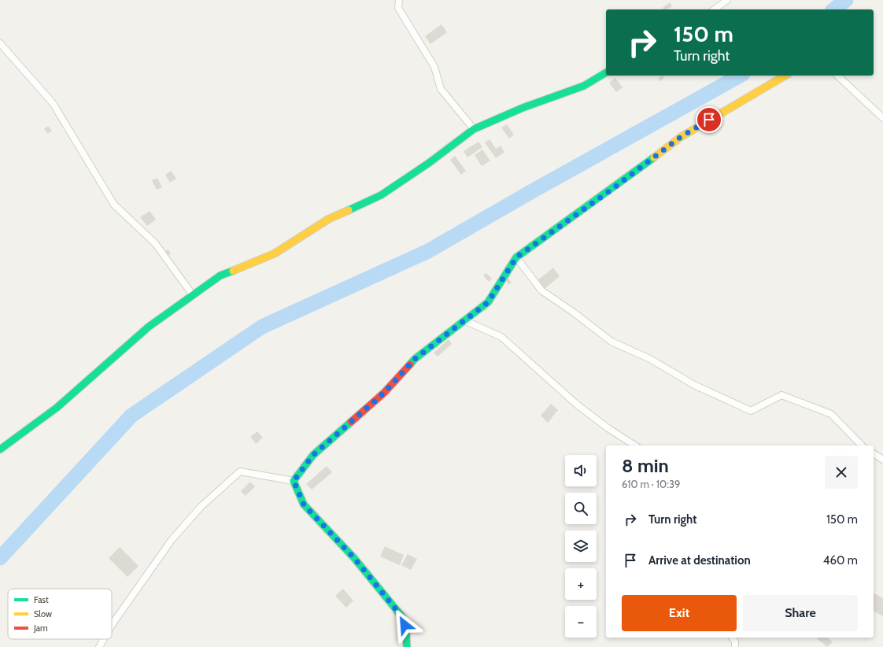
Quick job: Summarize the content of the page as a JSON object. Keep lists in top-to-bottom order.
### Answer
{
  "legend": ["Fast", "Slow", "Jam"],
  "page": {
    "turn": ["150 m", "Turn right"],
    "heading": ["8 min", "610 m · 10:39"],
    "map_buttons": ["+", "−"],
    "list": [
      {
        "name": "Turn right",
        "value": "150 m"
      },
      {
        "name": "Arrive at destination",
        "value": "460 m"
      }
    ],
    "buttons": ["Exit", "Share"]
  }
}
